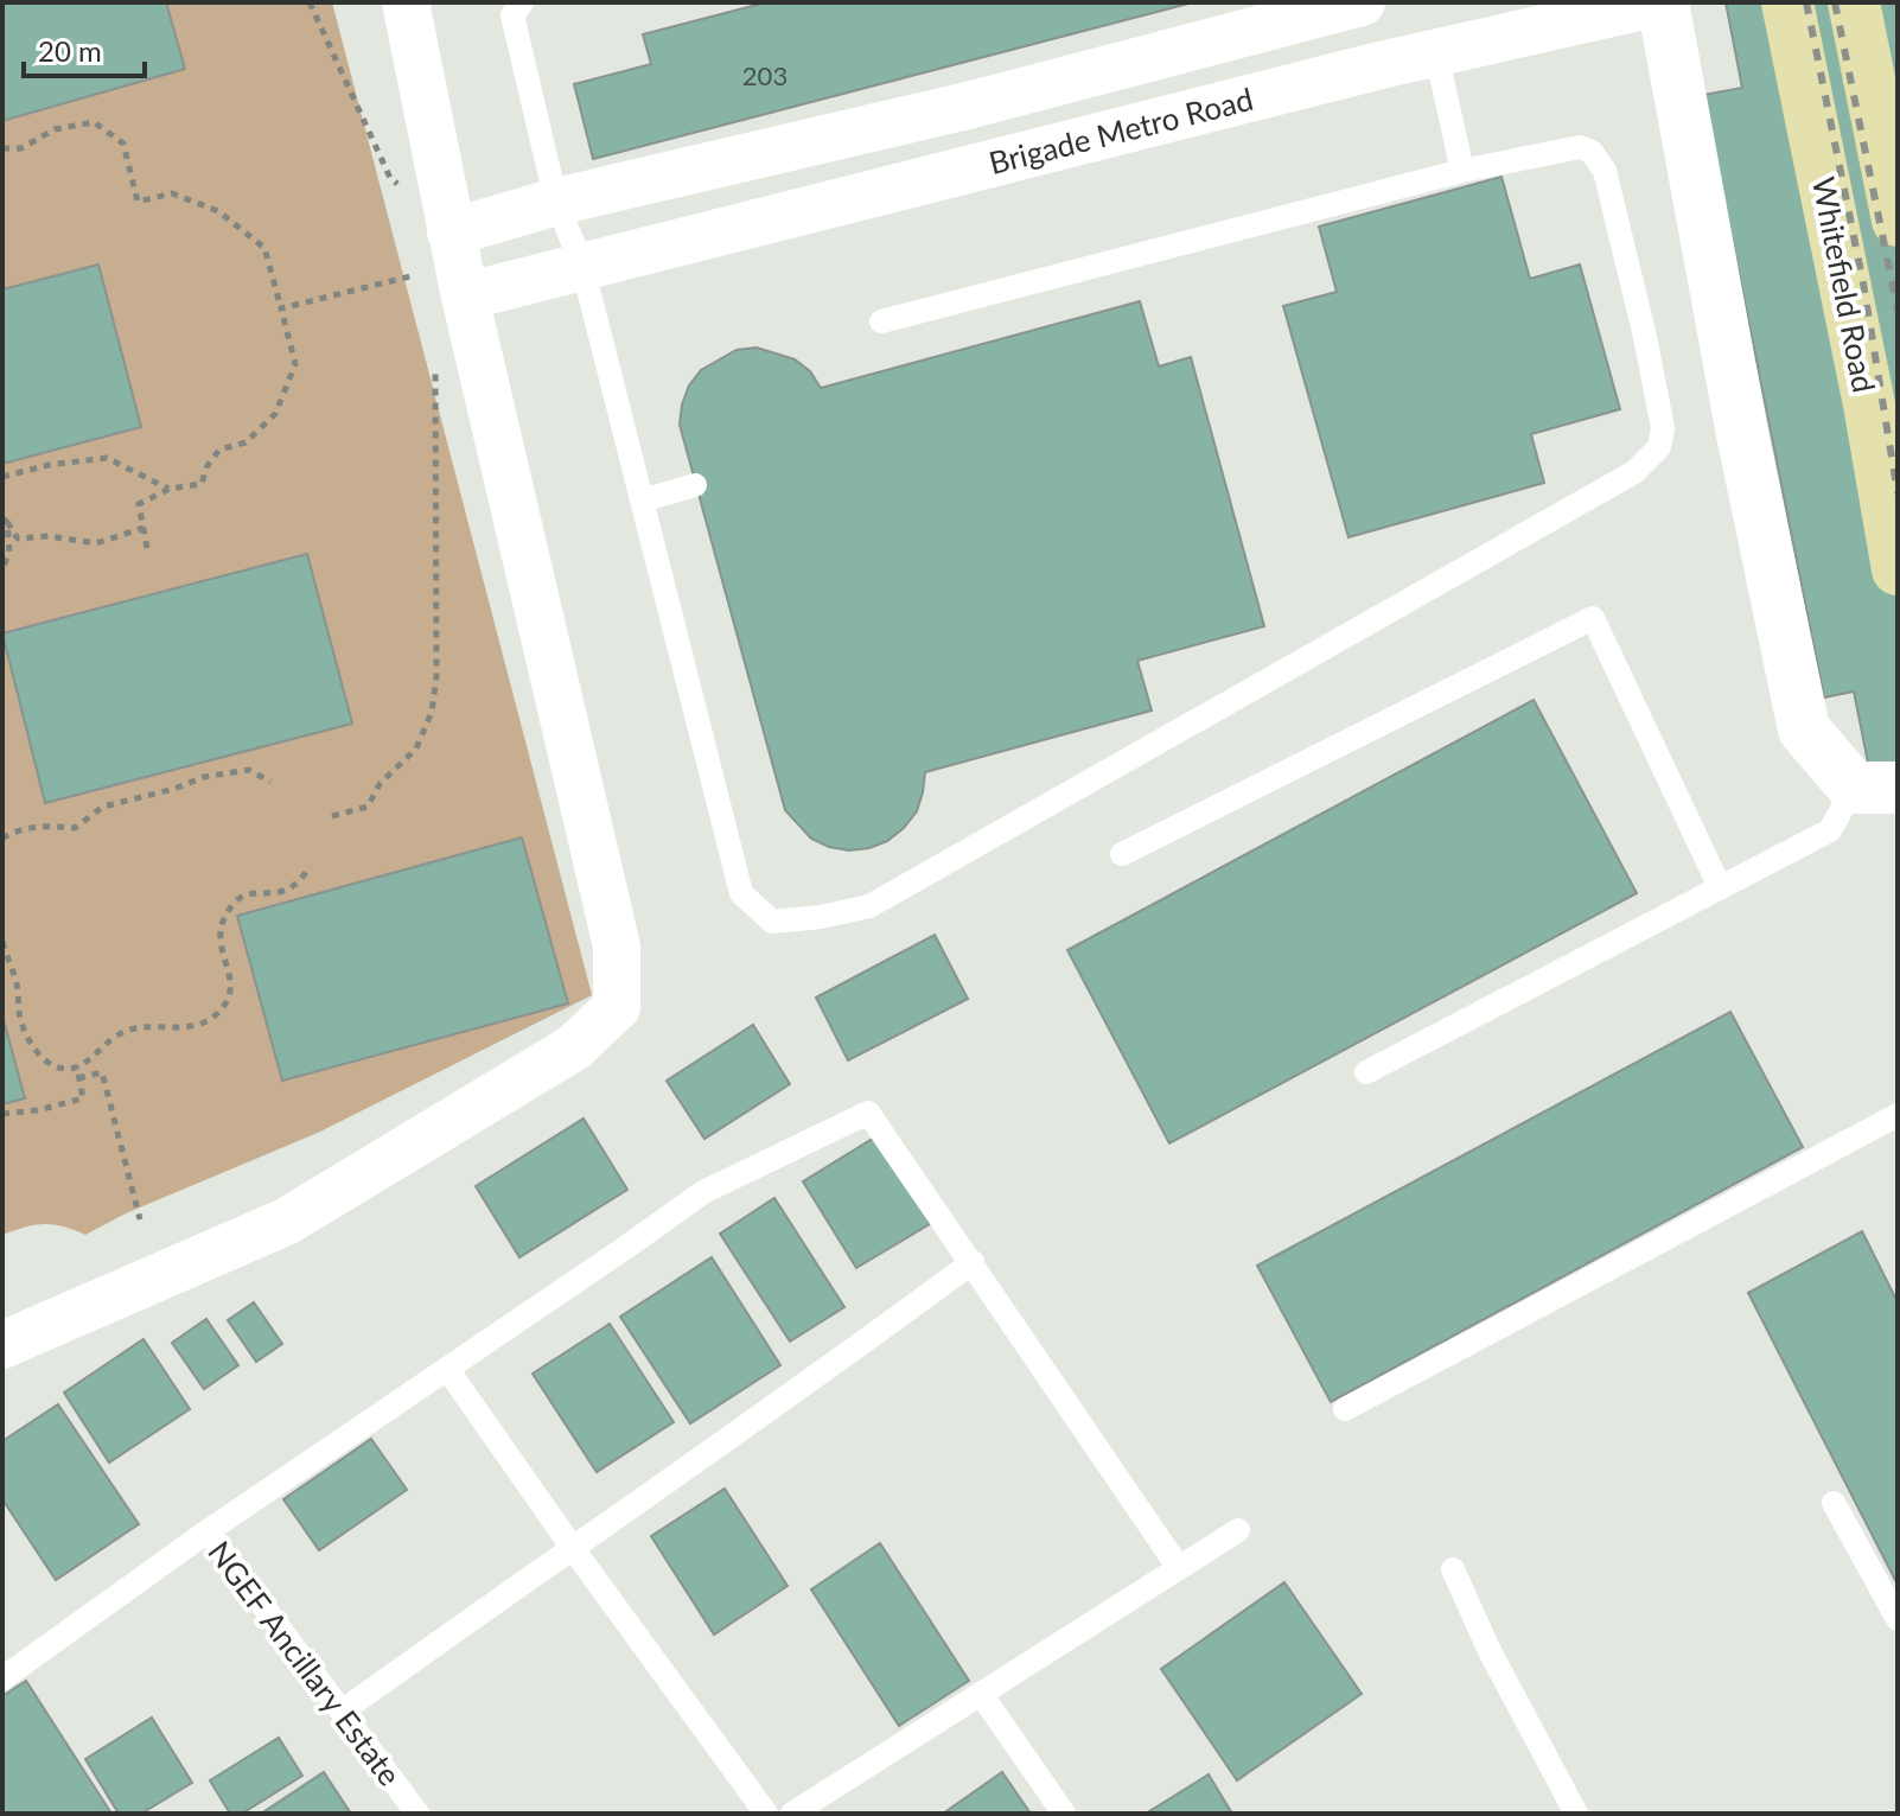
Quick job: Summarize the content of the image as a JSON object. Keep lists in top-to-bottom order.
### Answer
{
  "streets": {
    "main road": ["Whitefield Road"],
    "street": ["Brigade Metro Road"],
    "lane": ["NGEF Ancillary Estate"]
  },
  "house_numbers": ["203"],
  "scale_bar": "20 m"
}
